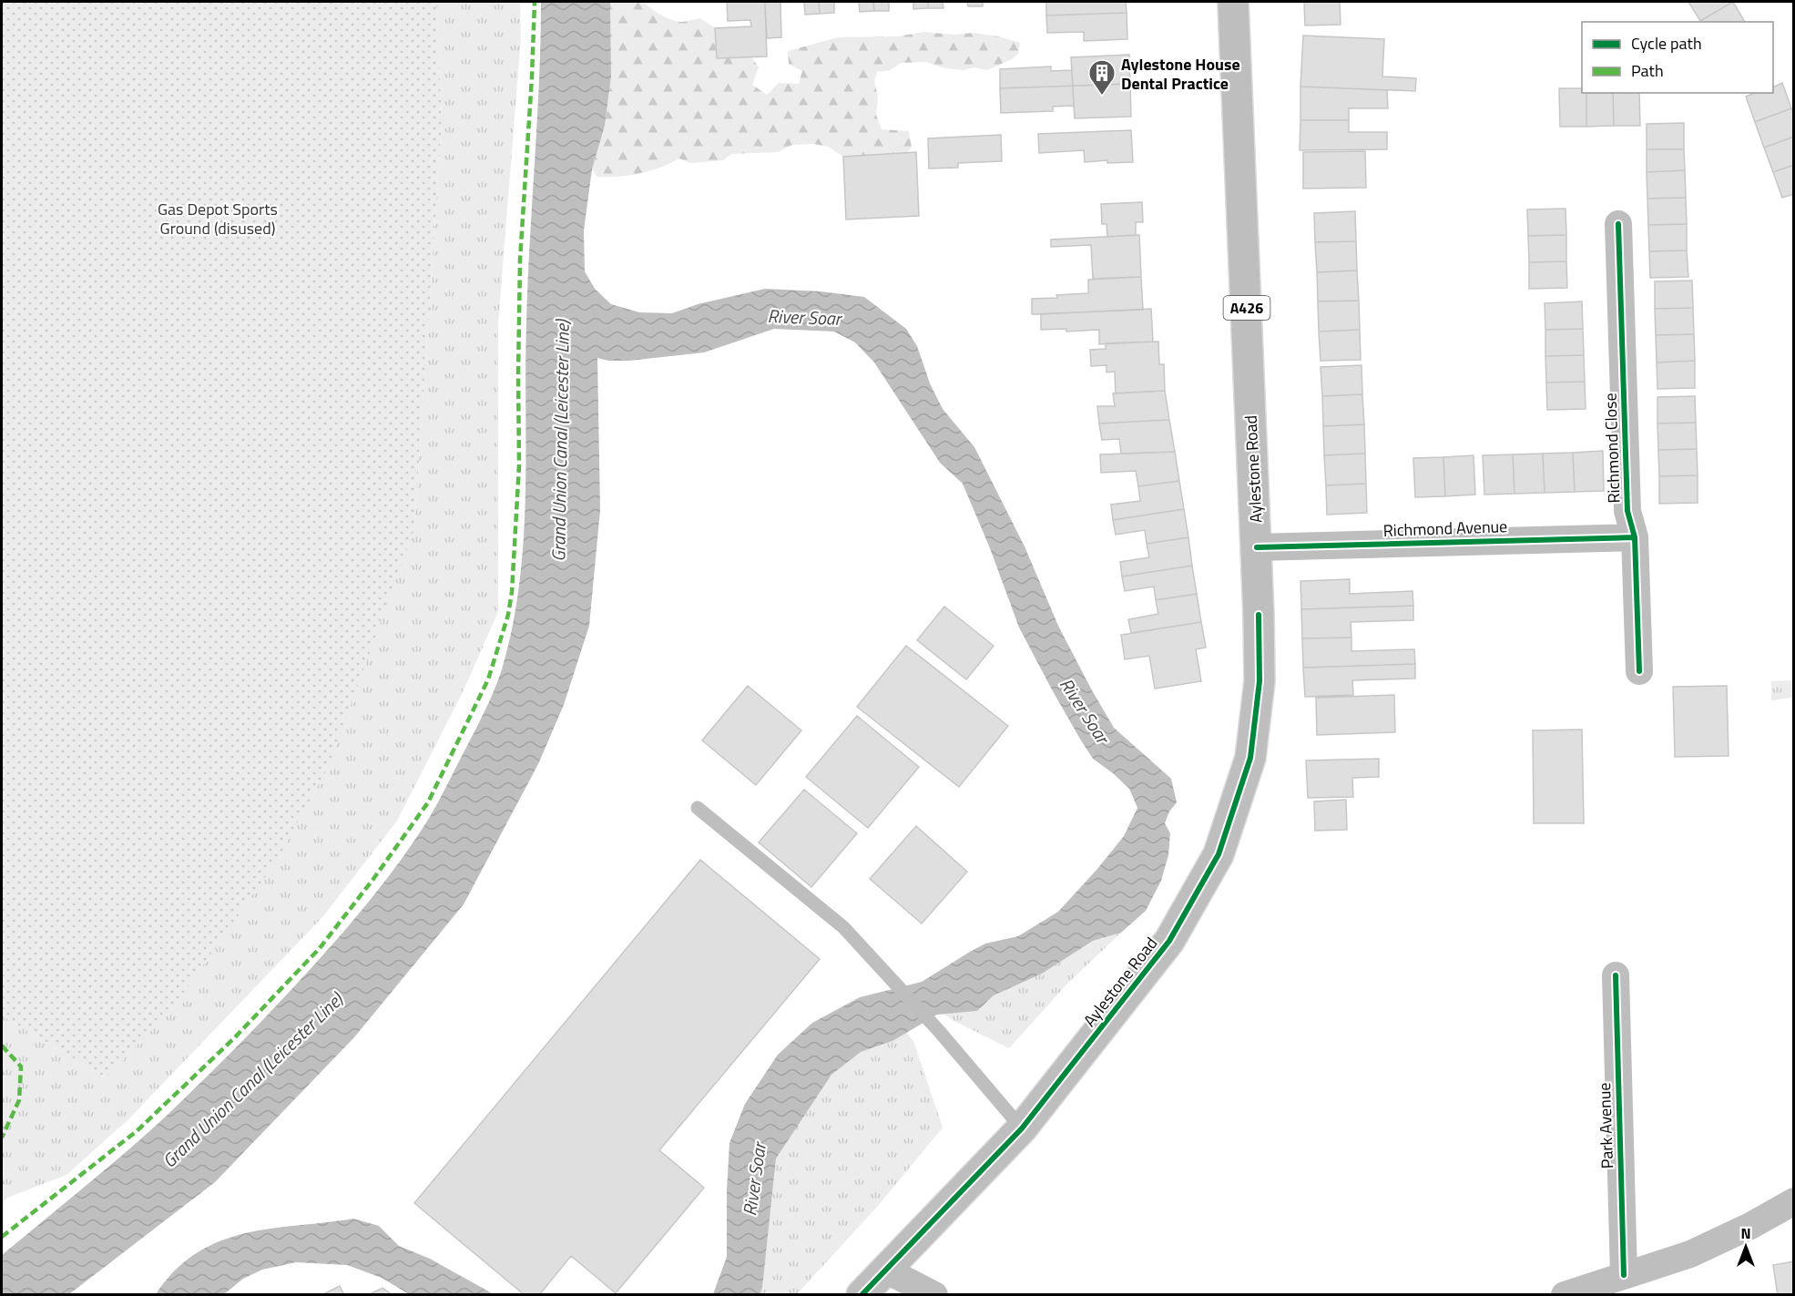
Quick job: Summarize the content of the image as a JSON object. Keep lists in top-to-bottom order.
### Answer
{
  "streets": {
    "main road": ["A426", "Aylestone Road"],
    "street": ["Richmond Close", "Richmond Avenue", "Park Avenue"]
  },
  "crossings": [
    ["Richmond Close", "Richmond Avenue"],
    ["Aylestone Road", "Richmond Avenue"]
  ],
  "water": ["River Soar", "Grand Union Canal (Leicester Line)"],
  "parks": ["Gas Depot Sports Ground (disused)"],
  "places": {
    "building": ["Aylestone House Dental Practice"]
  },
  "legend": ["Cycle path", "Path"],
  "north": "top"
}
